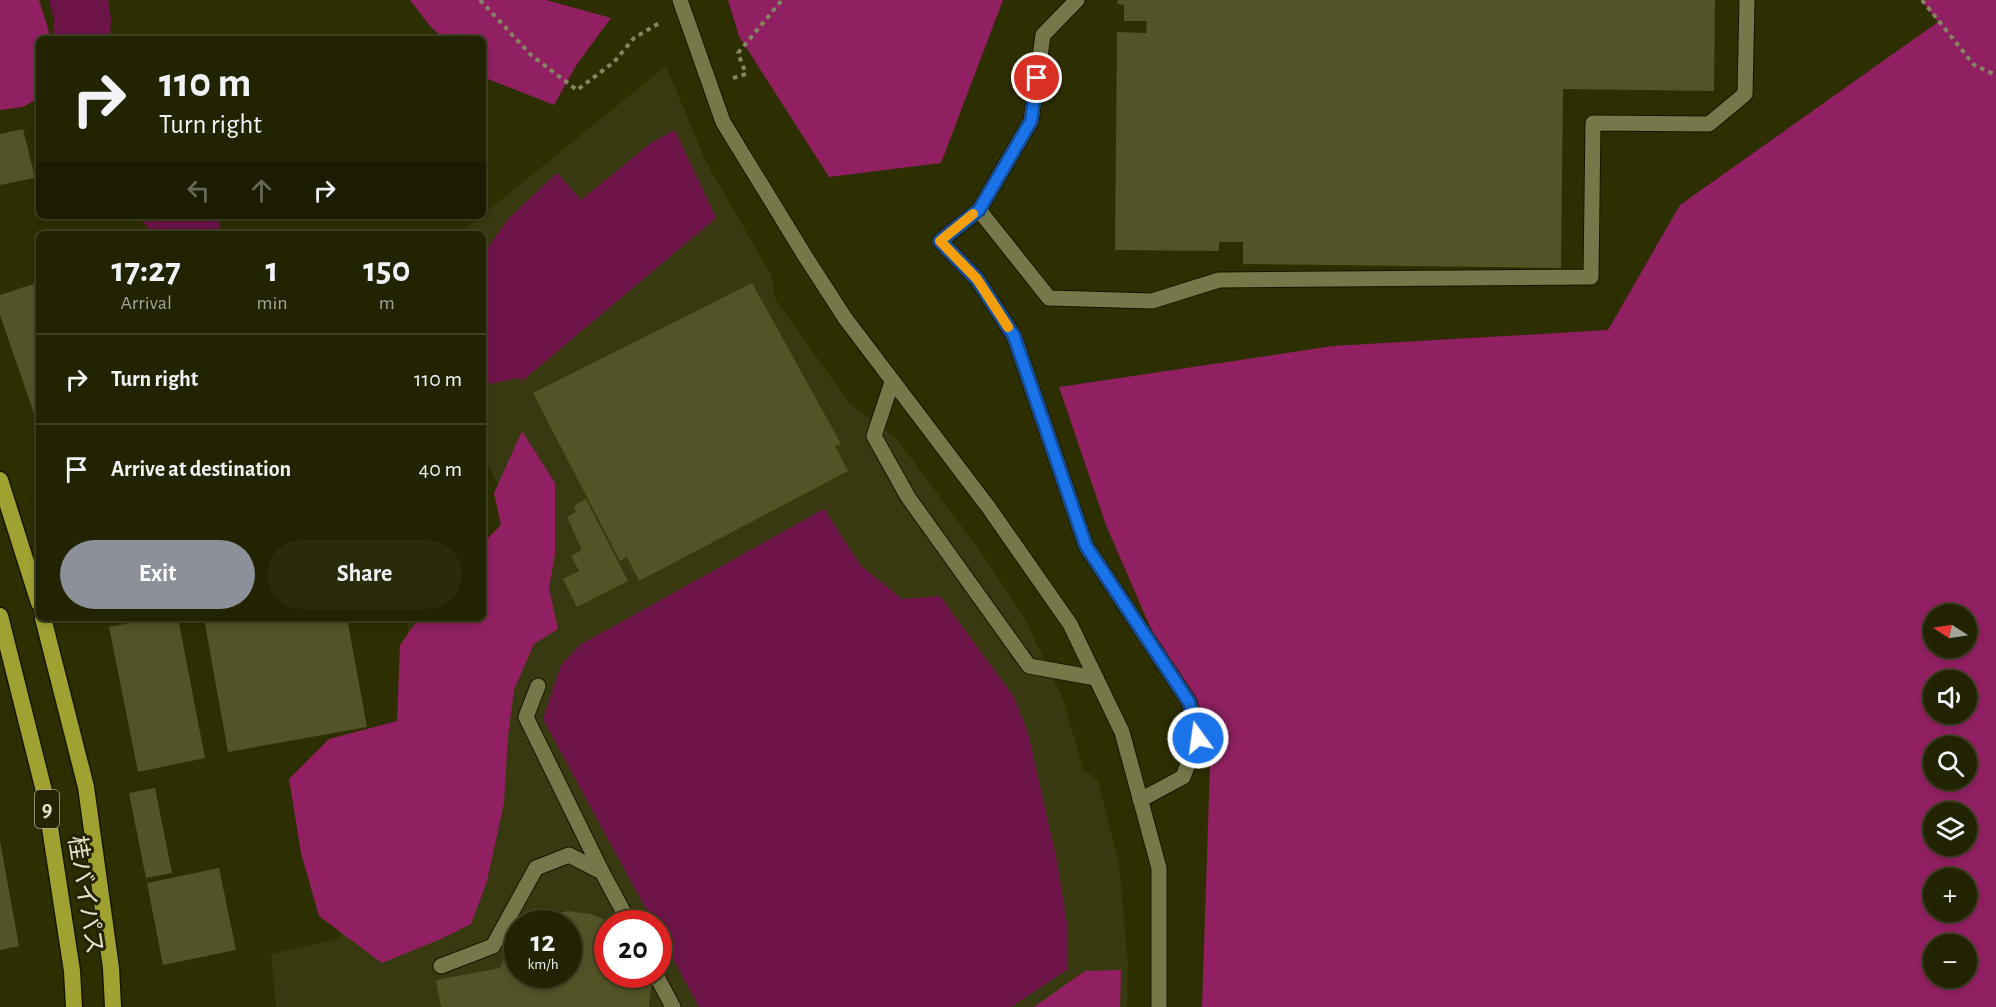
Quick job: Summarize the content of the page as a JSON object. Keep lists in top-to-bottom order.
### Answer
{
  "streets": {
    "highway": ["9", "桂バイパス"]
  },
  "north": "left",
  "page": {
    "turn": ["110 m", "Turn right"],
    "eta": [
      "17:27",
      "Arrival",
      "1",
      "min",
      "150",
      "m"
    ],
    "list": [
      {
        "name": "Turn right",
        "value": "110 m"
      },
      {
        "name": "Arrive at destination",
        "value": "40 m"
      }
    ],
    "buttons": ["Exit", "Share"],
    "map_buttons": ["+", "−"],
    "speed": "12 km/h",
    "limit": "20"
  }
}
